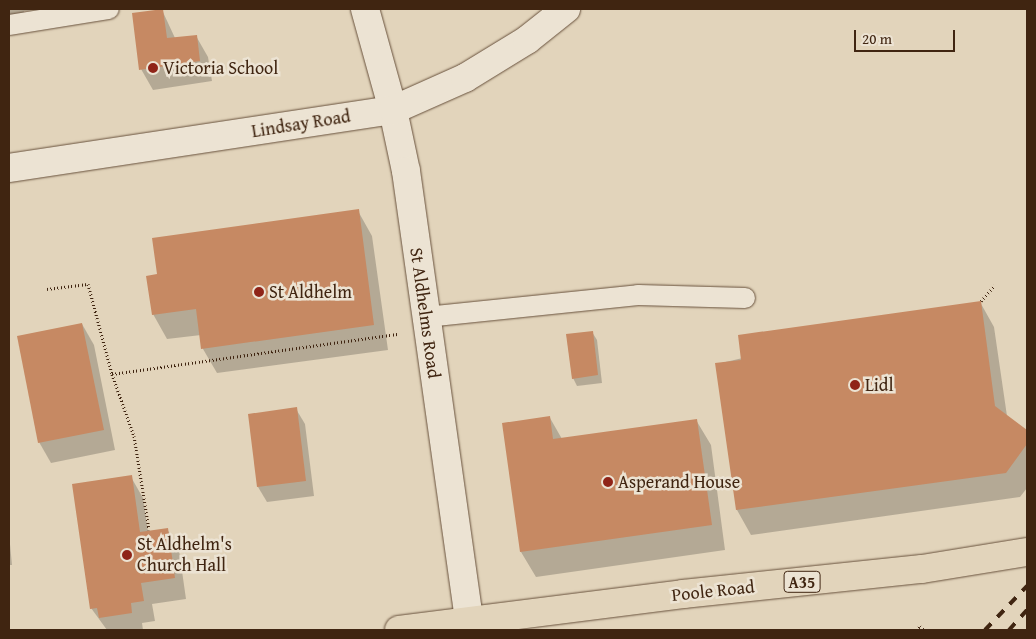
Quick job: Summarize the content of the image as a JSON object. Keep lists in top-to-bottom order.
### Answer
{
  "streets": {
    "highway": ["A35", "Poole Road"],
    "street": ["Lindsay Road", "St Aldhelms Road"]
  },
  "crossings": [
    ["Lindsay Road", "St Aldhelms Road"],
    ["St Aldhelms Road", "Poole Road"]
  ],
  "places": [
    "Victoria School",
    "St Aldhelm",
    "Lidl",
    "Asperand House",
    "St Aldhelm's Church Hall"
  ],
  "scale_bar": "20 m"
}
